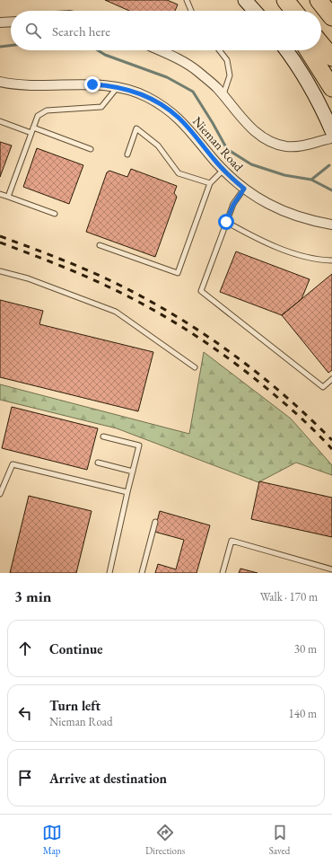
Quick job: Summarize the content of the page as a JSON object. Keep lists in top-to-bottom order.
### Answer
{
  "streets": {
    "street": ["Nieman Road"]
  },
  "page": {
    "search": "Search here",
    "heading": ["3 min", "Walk · 170 m"],
    "list": [
      ["Continue", "30 m"],
      ["Turn left", "Nieman Road", "140 m"],
      "Arrive at destination"
    ],
    "nav": ["Map", "Directions", "Saved"]
  }
}
